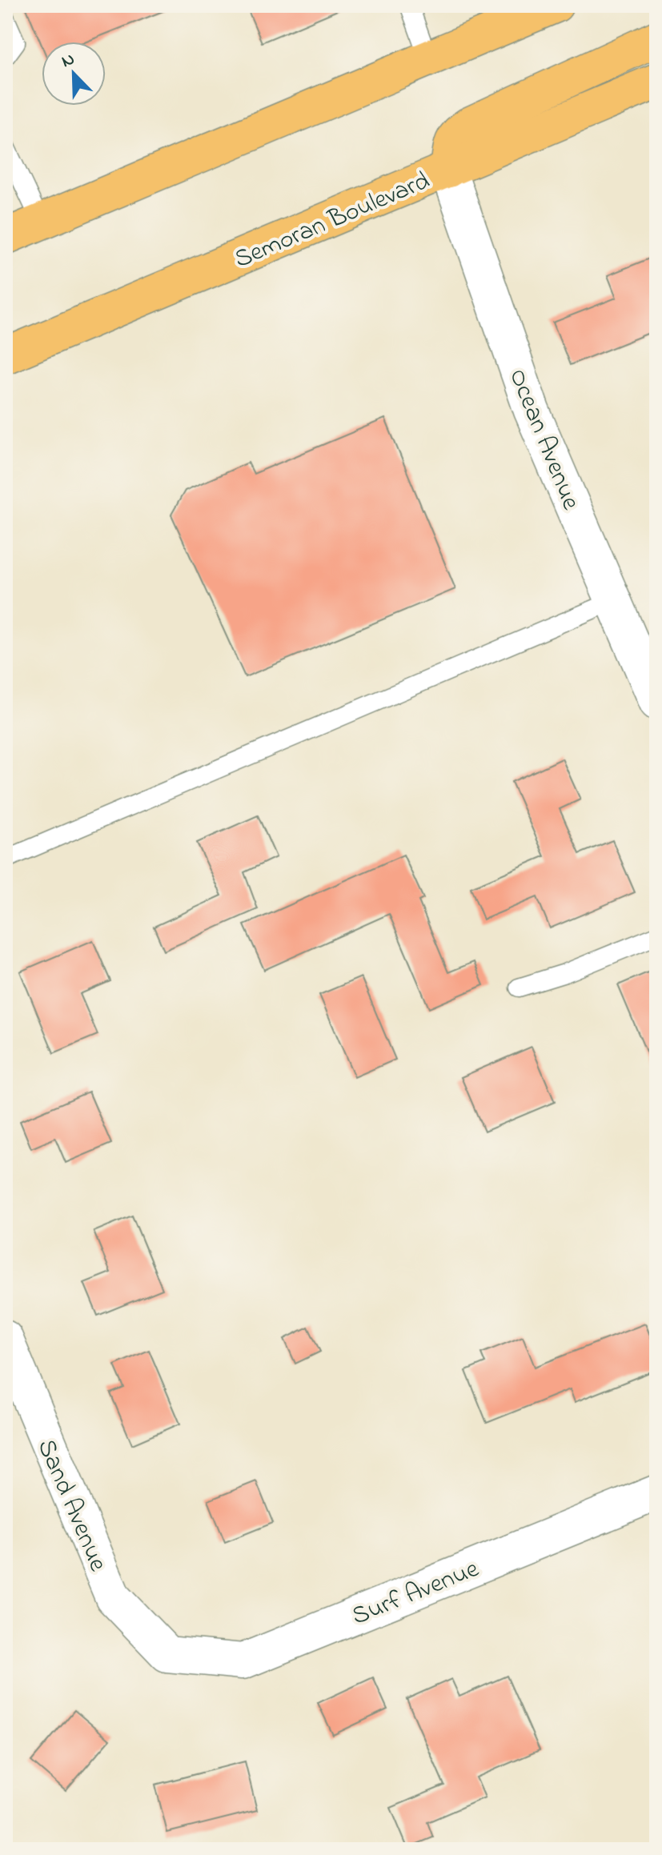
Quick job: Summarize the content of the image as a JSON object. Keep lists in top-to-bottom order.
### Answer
{
  "streets": {
    "main road": ["Semoran Boulevard"],
    "street": ["Ocean Avenue", "Sand Avenue", "Surf Avenue"]
  },
  "crossings": [
    ["Semoran Boulevard", "Ocean Avenue"],
    ["Sand Avenue", "Surf Avenue"]
  ],
  "north": "top left"
}
